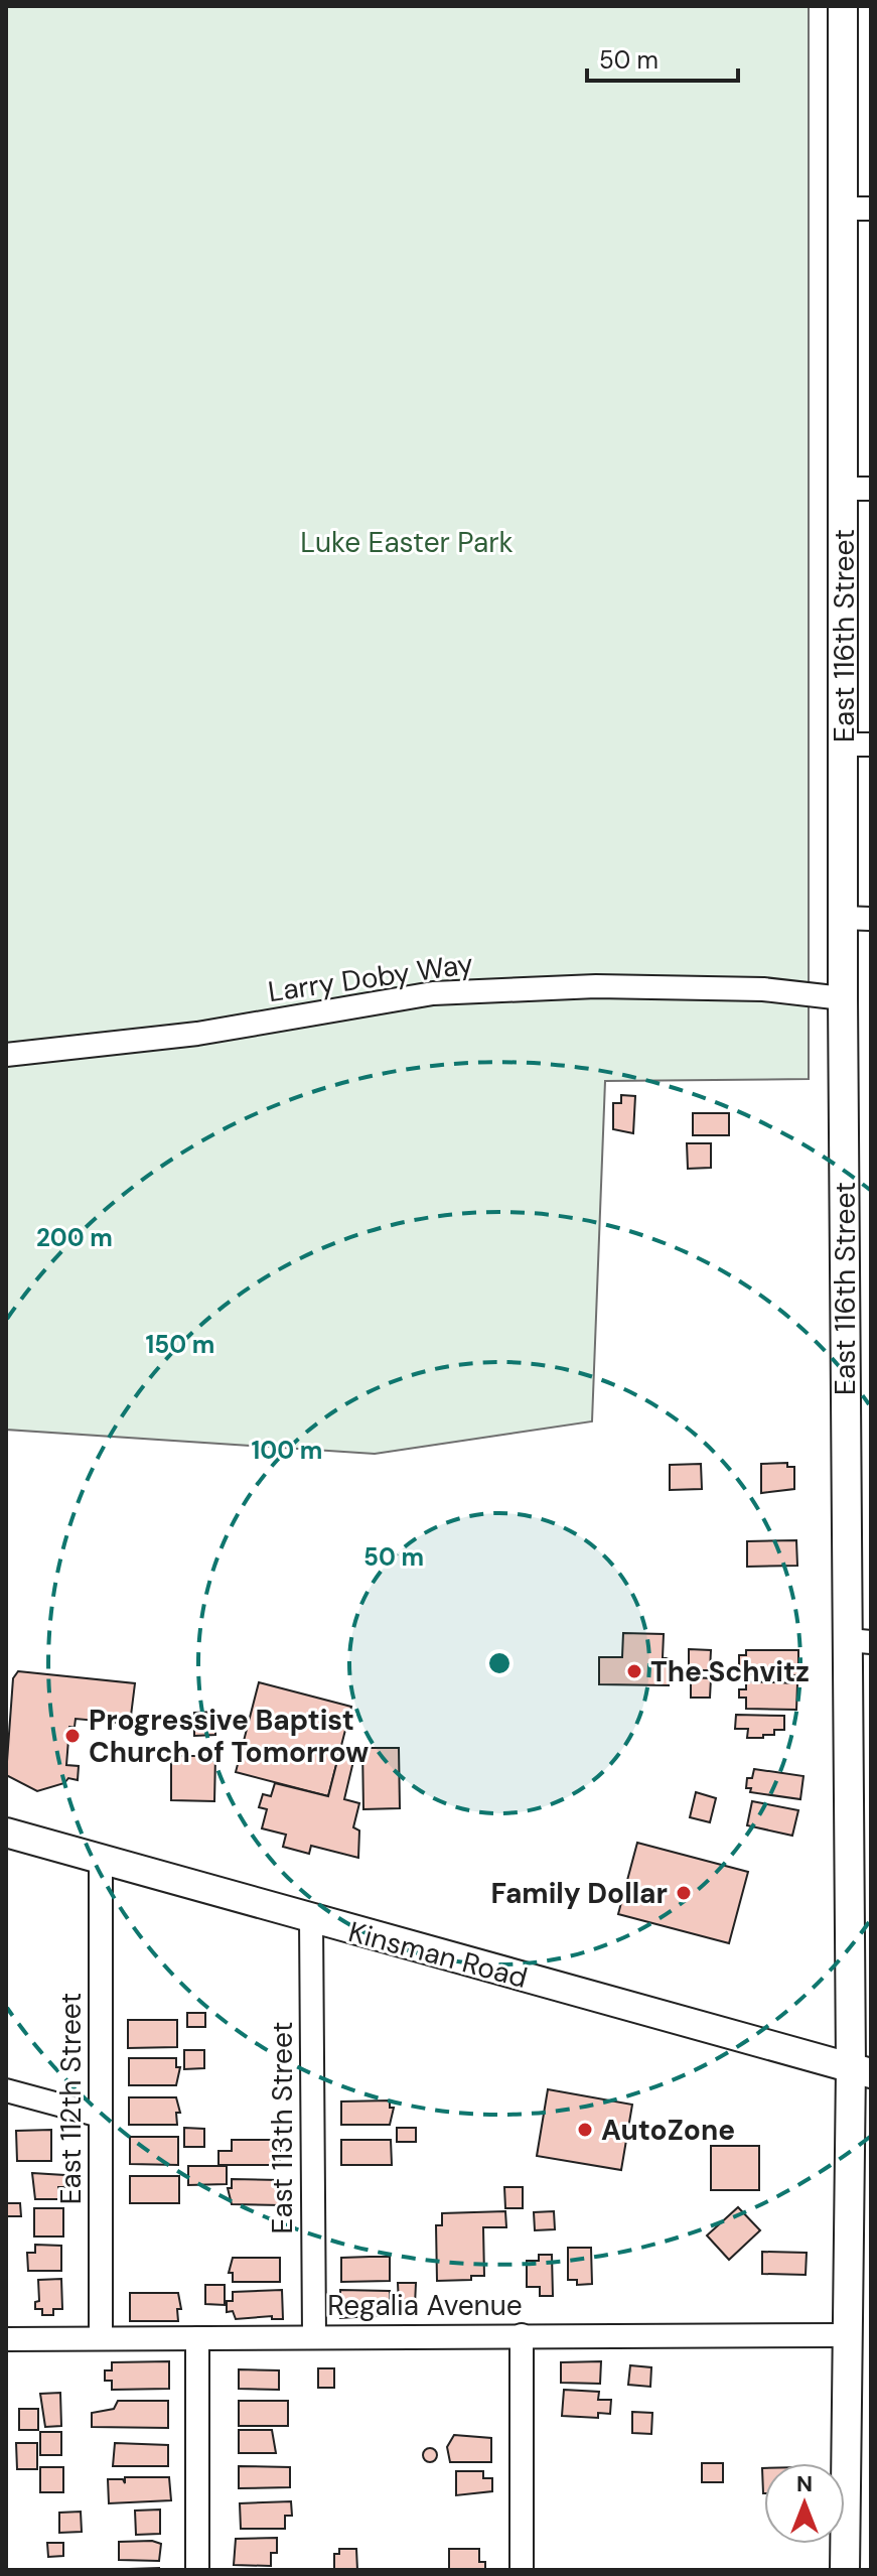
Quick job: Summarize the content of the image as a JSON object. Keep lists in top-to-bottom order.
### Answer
{
  "streets": {
    "main road": ["East 116th Street", "Kinsman Road"],
    "street": [
      "Larry Doby Way",
      "East 112th Street",
      "East 113th Street",
      "Regalia Avenue"
    ]
  },
  "crossings": [
    ["East 116th Street", "Larry Doby Way"],
    ["East 116th Street", "Kinsman Road"],
    ["East 116th Street", "Regalia Avenue"],
    ["Kinsman Road", "East 112th Street"],
    ["Kinsman Road", "East 113th Street"],
    ["East 112th Street", "Regalia Avenue"],
    ["East 113th Street", "Regalia Avenue"]
  ],
  "parks": ["Luke Easter Park"],
  "places": [
    "The Schvitz",
    "Progressive Baptist Church of Tomorrow",
    "Family Dollar",
    "AutoZone"
  ],
  "scale_bar": "50 m",
  "north": "top",
  "rings": [
    "200 m",
    "150 m",
    "100 m",
    "50 m"
  ]
}
